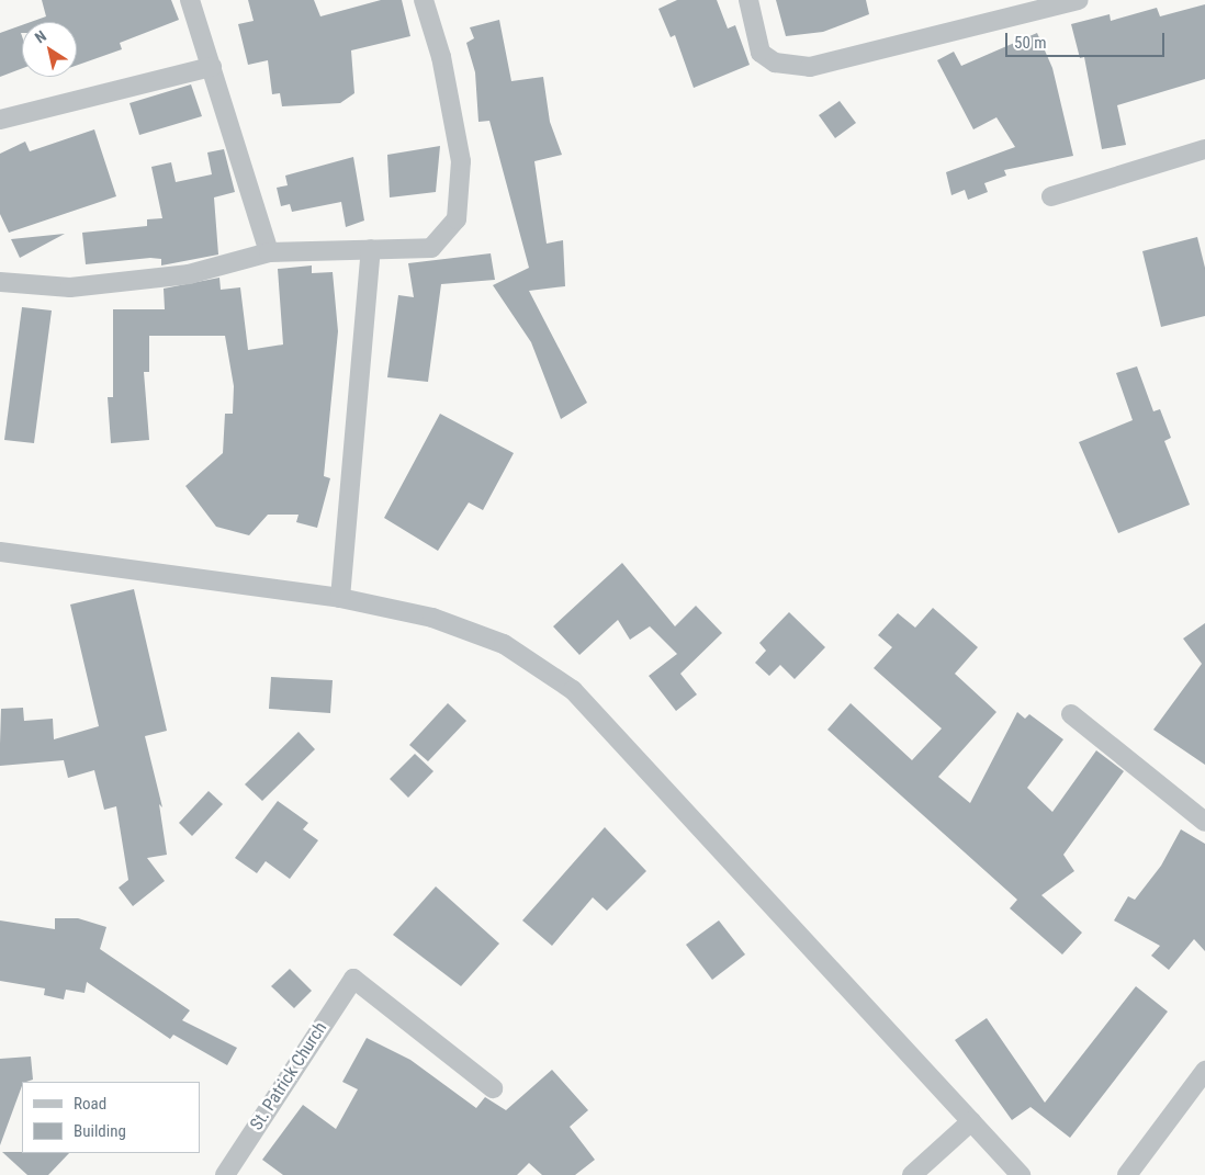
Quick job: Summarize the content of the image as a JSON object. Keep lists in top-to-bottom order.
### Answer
{
  "streets": {
    "street": ["St. Patrick Church"]
  },
  "legend": ["Road", "Building"],
  "scale_bar": "50 m",
  "north": "top left"
}
